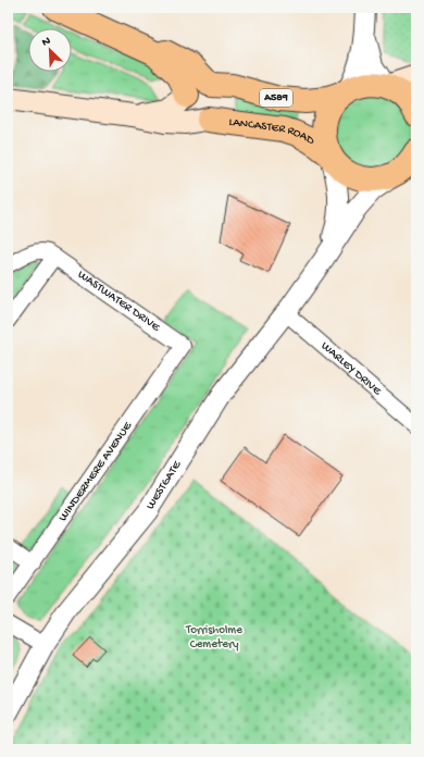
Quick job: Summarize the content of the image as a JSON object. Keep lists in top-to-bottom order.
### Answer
{
  "streets": {
    "main road": ["A589", "LANCASTER ROAD"],
    "street": [
      "WASTWATER DRIVE",
      "WARLEY DRIVE",
      "WINDERMERE AVENUE",
      "WESTGATE"
    ]
  },
  "crossings": [
    ["A589", "LANCASTER ROAD"],
    ["LANCASTER ROAD", "WESTGATE"],
    ["WASTWATER DRIVE", "WINDERMERE AVENUE"],
    ["WARLEY DRIVE", "WESTGATE"]
  ],
  "parks": ["Torrisholme Cemetery"],
  "north": "top left"
}
